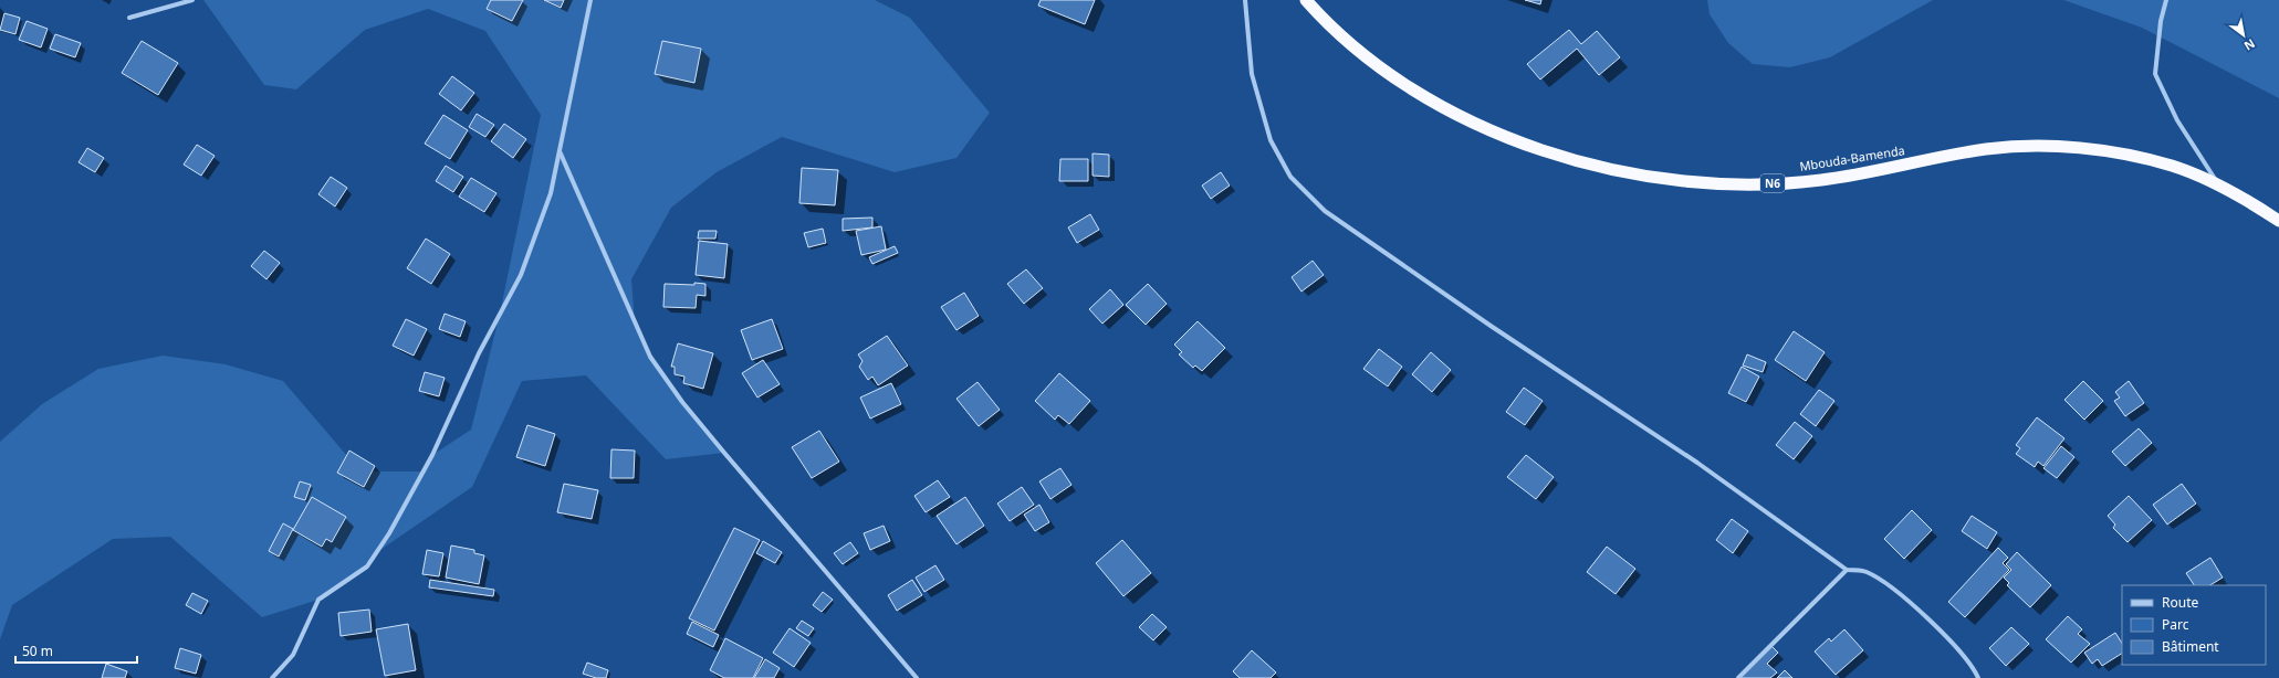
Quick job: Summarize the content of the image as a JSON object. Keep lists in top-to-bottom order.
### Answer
{
  "streets": {
    "highway": ["Mbouda-Bamenda", "N6"]
  },
  "legend": ["Route", "Parc", "Bâtiment"],
  "scale_bar": "50 m",
  "north": "bottom right"
}
